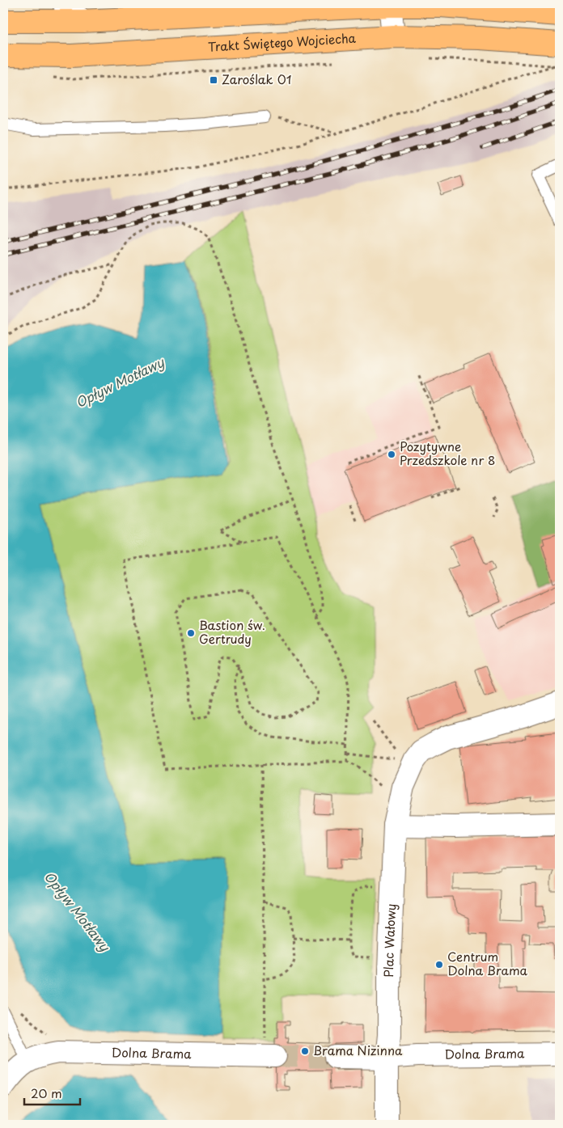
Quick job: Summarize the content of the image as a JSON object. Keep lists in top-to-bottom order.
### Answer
{
  "streets": {
    "main road": ["Trakt Świętego Wojciecha"],
    "street": ["Plac Wałowy", "Dolna Brama"]
  },
  "crossings": [
    ["Plac Wałowy", "Dolna Brama"]
  ],
  "water": ["Opływ Motławy"],
  "places": {
    "transit": ["Zaroślak 01"],
    "other": [
      "Pozytywne Przedszkole nr 8",
      "Bastion św. Gertrudy",
      "Centrum Dolna Brama",
      "Brama Nizinna"
    ]
  },
  "scale_bar": "20 m"
}
